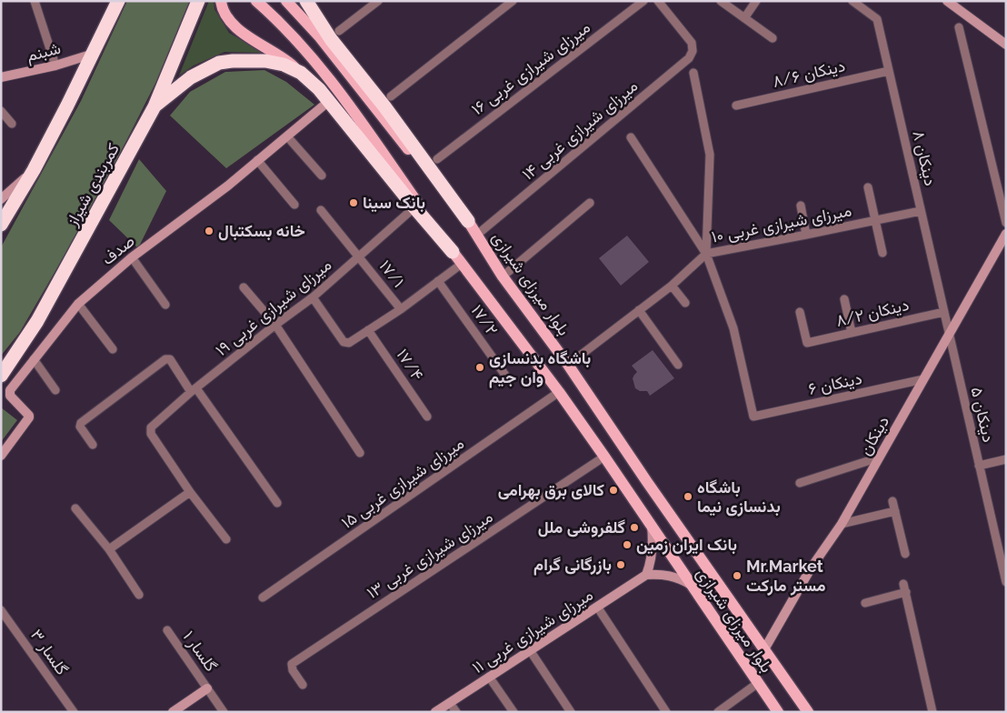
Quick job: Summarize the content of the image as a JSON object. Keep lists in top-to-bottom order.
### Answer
{
  "streets": {
    "highway": ["کمربندی شیراز"],
    "main road": ["بلوار میرزای شیرازی"],
    "street": [
      "شبنم",
      "۱۶ میرزای شیرازی غربی",
      "۸/۶ دینکان",
      "۱۴ میرزای شیرازی غربی",
      "۸ دینکان",
      "۱۰ میرزای شیرازی غربی",
      "صدف",
      "۱۷/۱",
      "۱۹ میرزای شیرازی غربی",
      "دینکان ۸/۲",
      "۱۷/۲",
      "۱۷/۴",
      "دینکان ۶",
      "۵ دینکان",
      "دینکان",
      "۱۵ میرزای شیرازی غربی",
      "۱۳ میرزای شیرازی غربی",
      "میرزای شیرازی غربی ۱۱",
      "گلسار ۱",
      "گلسار ۳"
    ]
  },
  "crossings": [
    ["۸/۶ دینکان", "۸ دینکان"],
    ["۱۴ میرزای شیرازی غربی", "بلوار میرزای شیرازی"],
    ["۸ دینکان", "۱۰ میرزای شیرازی غربی"],
    ["۸ دینکان", "دینکان ۸/۲"],
    ["۸ دینکان", "۵ دینکان"],
    ["۸ دینکان", "دینکان"],
    ["۱۰ میرزای شیرازی غربی", "بلوار میرزای شیرازی"],
    ["۱۰ میرزای شیرازی غربی", "دینکان ۶"],
    ["۱۷/۱", "۱۹ میرزای شیرازی غربی"],
    ["بلوار میرزای شیرازی", "دینکان"],
    ["بلوار میرزای شیرازی", "۱۵ میرزای شیرازی غربی"],
    ["بلوار میرزای شیرازی", "۱۳ میرزای شیرازی غربی"],
    ["دینکان ۶", "دینکان"],
    ["۵ دینکان", "دینکان"]
  ],
  "places": [
    "بانک سینا",
    "خانه بسکتبال",
    "باشگاه بدنسازی وان جیم",
    "کالای برق بهرامی",
    "باشگاه بدنسازی نیما",
    "گلفروشی ملل",
    "بانک ایران زمین",
    "بازرگانی گرام",
    "Mr.Market مستر مارکت"
  ]
}
